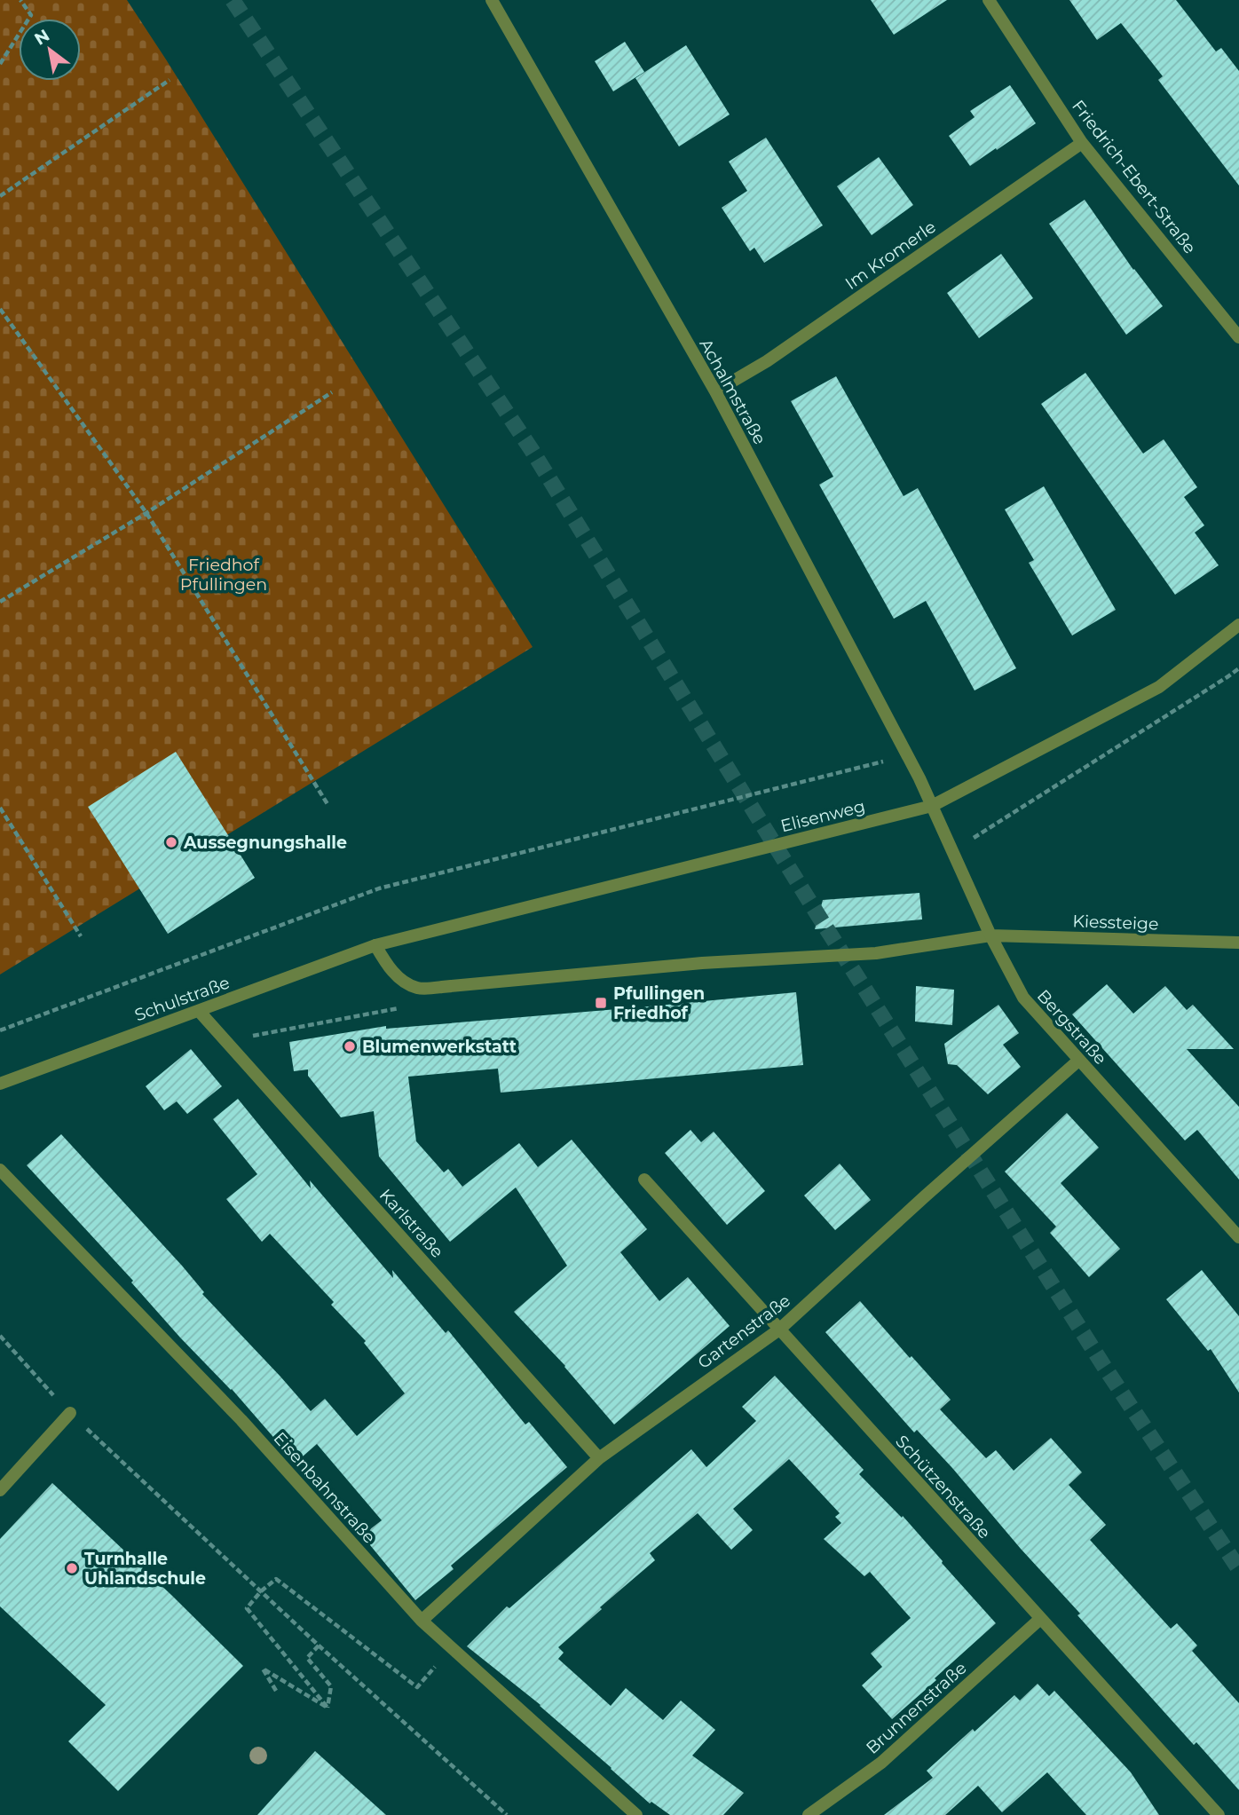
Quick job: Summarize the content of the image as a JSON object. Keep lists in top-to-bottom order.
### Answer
{
  "streets": {
    "street": [
      "Friedrich-Ebert-Straße",
      "Im Kromerle",
      "Achalmstraße",
      "Elisenweg",
      "Kiessteige",
      "Schulstraße",
      "Bergstraße",
      "Karlstraße",
      "Gartenstraße",
      "Schützenstraße",
      "Eisenbahnstraße",
      "Brunnenstraße"
    ]
  },
  "crossings": [
    ["Friedrich-Ebert-Straße", "Im Kromerle"],
    ["Im Kromerle", "Achalmstraße"],
    ["Achalmstraße", "Elisenweg"],
    ["Achalmstraße", "Bergstraße"],
    ["Elisenweg", "Schulstraße"],
    ["Elisenweg", "Bergstraße"],
    ["Kiessteige", "Bergstraße"],
    ["Schulstraße", "Karlstraße"],
    ["Bergstraße", "Gartenstraße"],
    ["Karlstraße", "Gartenstraße"],
    ["Gartenstraße", "Schützenstraße"],
    ["Gartenstraße", "Eisenbahnstraße"],
    ["Schützenstraße", "Brunnenstraße"]
  ],
  "parks": ["Friedhof Pfullingen"],
  "places": {
    "other": ["Aussegnungshalle", "Blumenwerkstatt", "Turnhalle Uhlandschule"],
    "transit": ["Pfullingen Friedhof"]
  },
  "north": "top left"
}
